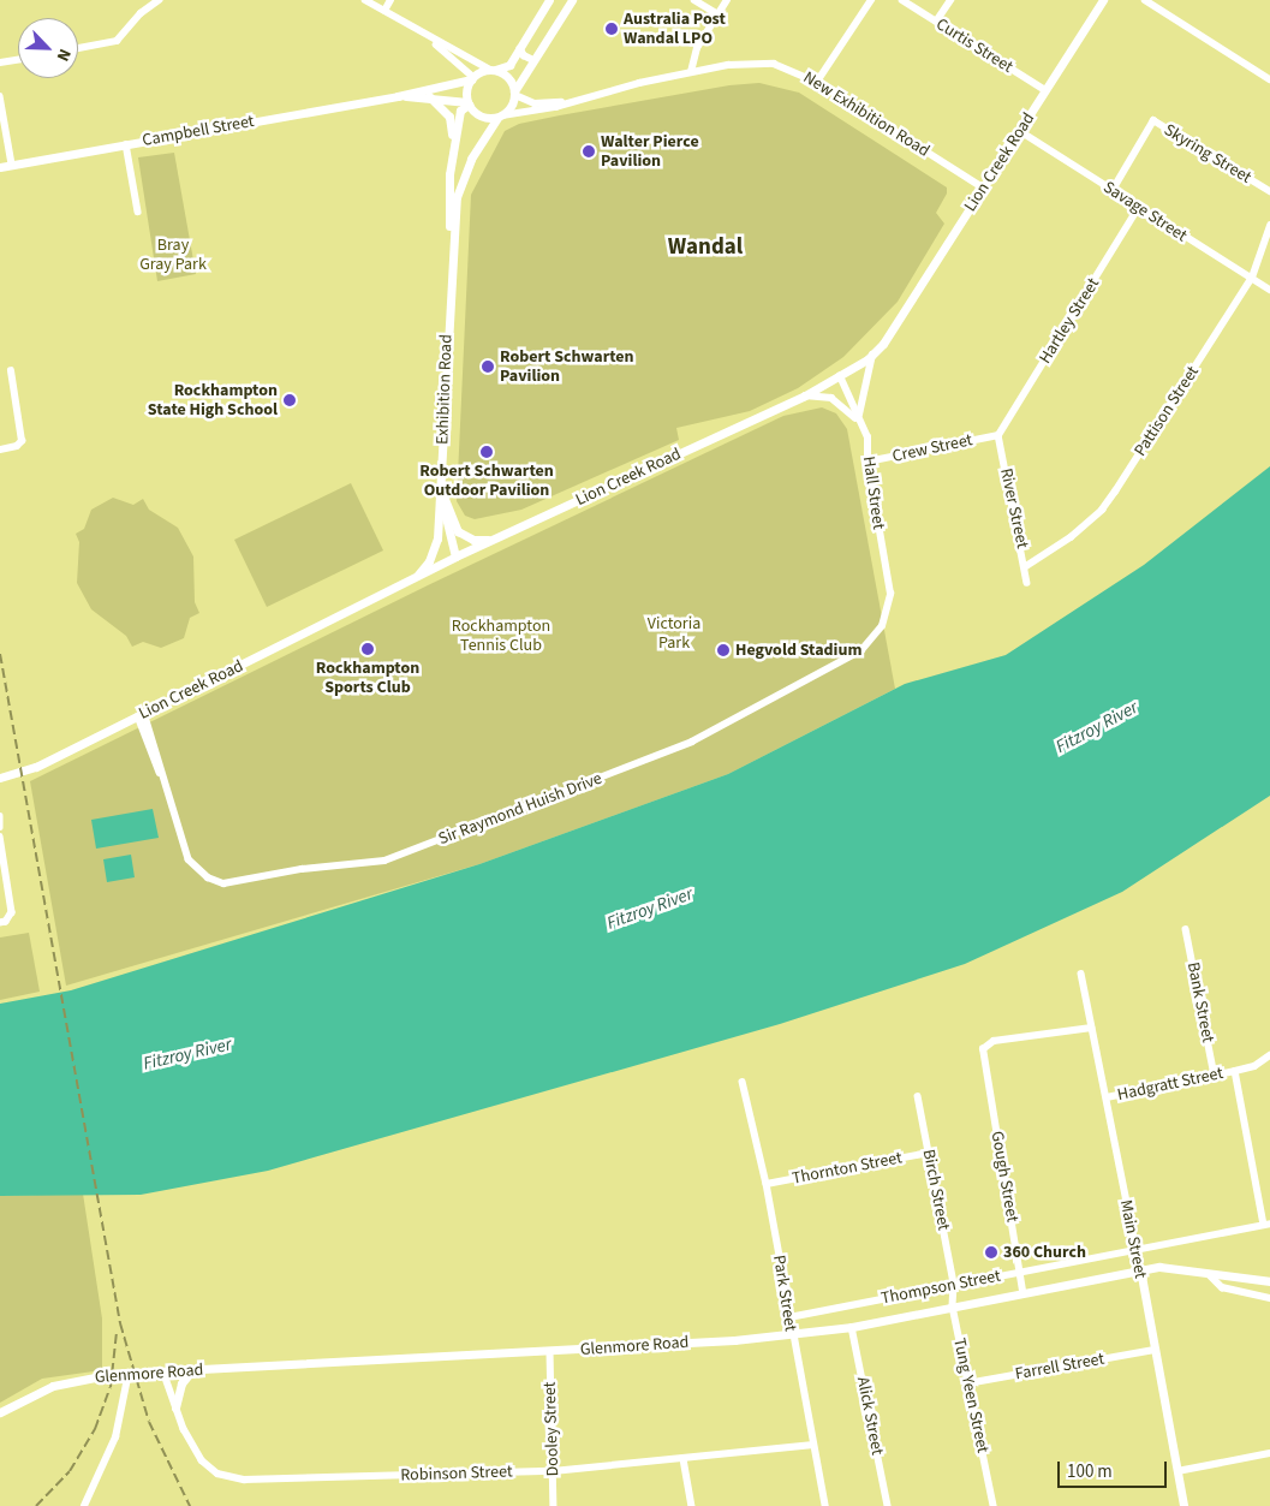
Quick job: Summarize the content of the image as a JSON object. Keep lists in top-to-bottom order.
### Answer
{
  "streets": {
    "street": [
      "Curtis Street",
      "New Exhibition Road",
      "Campbell Street",
      "Skyring Street",
      "Lion Creek Road",
      "Savage Street",
      "Hartley Street",
      "Exhibition Road",
      "Pattison Street",
      "Crew Street",
      "Hall Street",
      "River Street",
      "Sir Raymond Huish Drive",
      "Bank Street",
      "Hadgratt Street",
      "Thornton Street",
      "Gough Street",
      "Birch Street",
      "Main Street",
      "Thompson Street",
      "Park Street",
      "Glenmore Road",
      "Farrell Street",
      "Tung Yeen Street",
      "Alick Street",
      "Dooley Street",
      "Robinson Street"
    ]
  },
  "crossings": [
    ["Curtis Street", "Lion Creek Road"],
    ["New Exhibition Road", "Campbell Street"],
    ["New Exhibition Road", "Lion Creek Road"],
    ["New Exhibition Road", "Exhibition Road"],
    ["Campbell Street", "Exhibition Road"],
    ["Skyring Street", "Savage Street"],
    ["Lion Creek Road", "Savage Street"],
    ["Lion Creek Road", "Exhibition Road"],
    ["Lion Creek Road", "Hall Street"],
    ["Lion Creek Road", "Sir Raymond Huish Drive"],
    ["Savage Street", "Hartley Street"],
    ["Savage Street", "Pattison Street"],
    ["Hartley Street", "Crew Street"],
    ["Hartley Street", "River Street"],
    ["Pattison Street", "River Street"],
    ["Crew Street", "Hall Street"],
    ["Crew Street", "River Street"],
    ["Hall Street", "Sir Raymond Huish Drive"],
    ["Bank Street", "Hadgratt Street"],
    ["Hadgratt Street", "Main Street"],
    ["Thornton Street", "Birch Street"],
    ["Thornton Street", "Park Street"],
    ["Gough Street", "Main Street"],
    ["Gough Street", "Thompson Street"],
    ["Gough Street", "Glenmore Road"],
    ["Birch Street", "Thompson Street"],
    ["Birch Street", "Tung Yeen Street"],
    ["Main Street", "Thompson Street"],
    ["Main Street", "Glenmore Road"],
    ["Main Street", "Farrell Street"],
    ["Thompson Street", "Park Street"],
    ["Thompson Street", "Tung Yeen Street"],
    ["Park Street", "Glenmore Road"],
    ["Park Street", "Robinson Street"],
    ["Glenmore Road", "Tung Yeen Street"],
    ["Glenmore Road", "Alick Street"],
    ["Glenmore Road", "Dooley Street"],
    ["Glenmore Road", "Robinson Street"],
    ["Farrell Street", "Tung Yeen Street"],
    ["Dooley Street", "Robinson Street"]
  ],
  "districts": ["Wandal"],
  "water": ["Fitzroy River"],
  "parks": ["Bray Gray Park", "Victoria Park", "Rockhampton Tennis Club"],
  "places": [
    "Australia Post Wandal LPO",
    "Walter Pierce Pavilion",
    "Robert Schwarten Pavilion",
    "Rockhampton State High School",
    "Robert Schwarten Outdoor Pavilion",
    "Rockhampton Sports Club",
    "Hegvold Stadium",
    "360 Church"
  ],
  "scale_bar": "100 m",
  "north": "bottom right"
}
